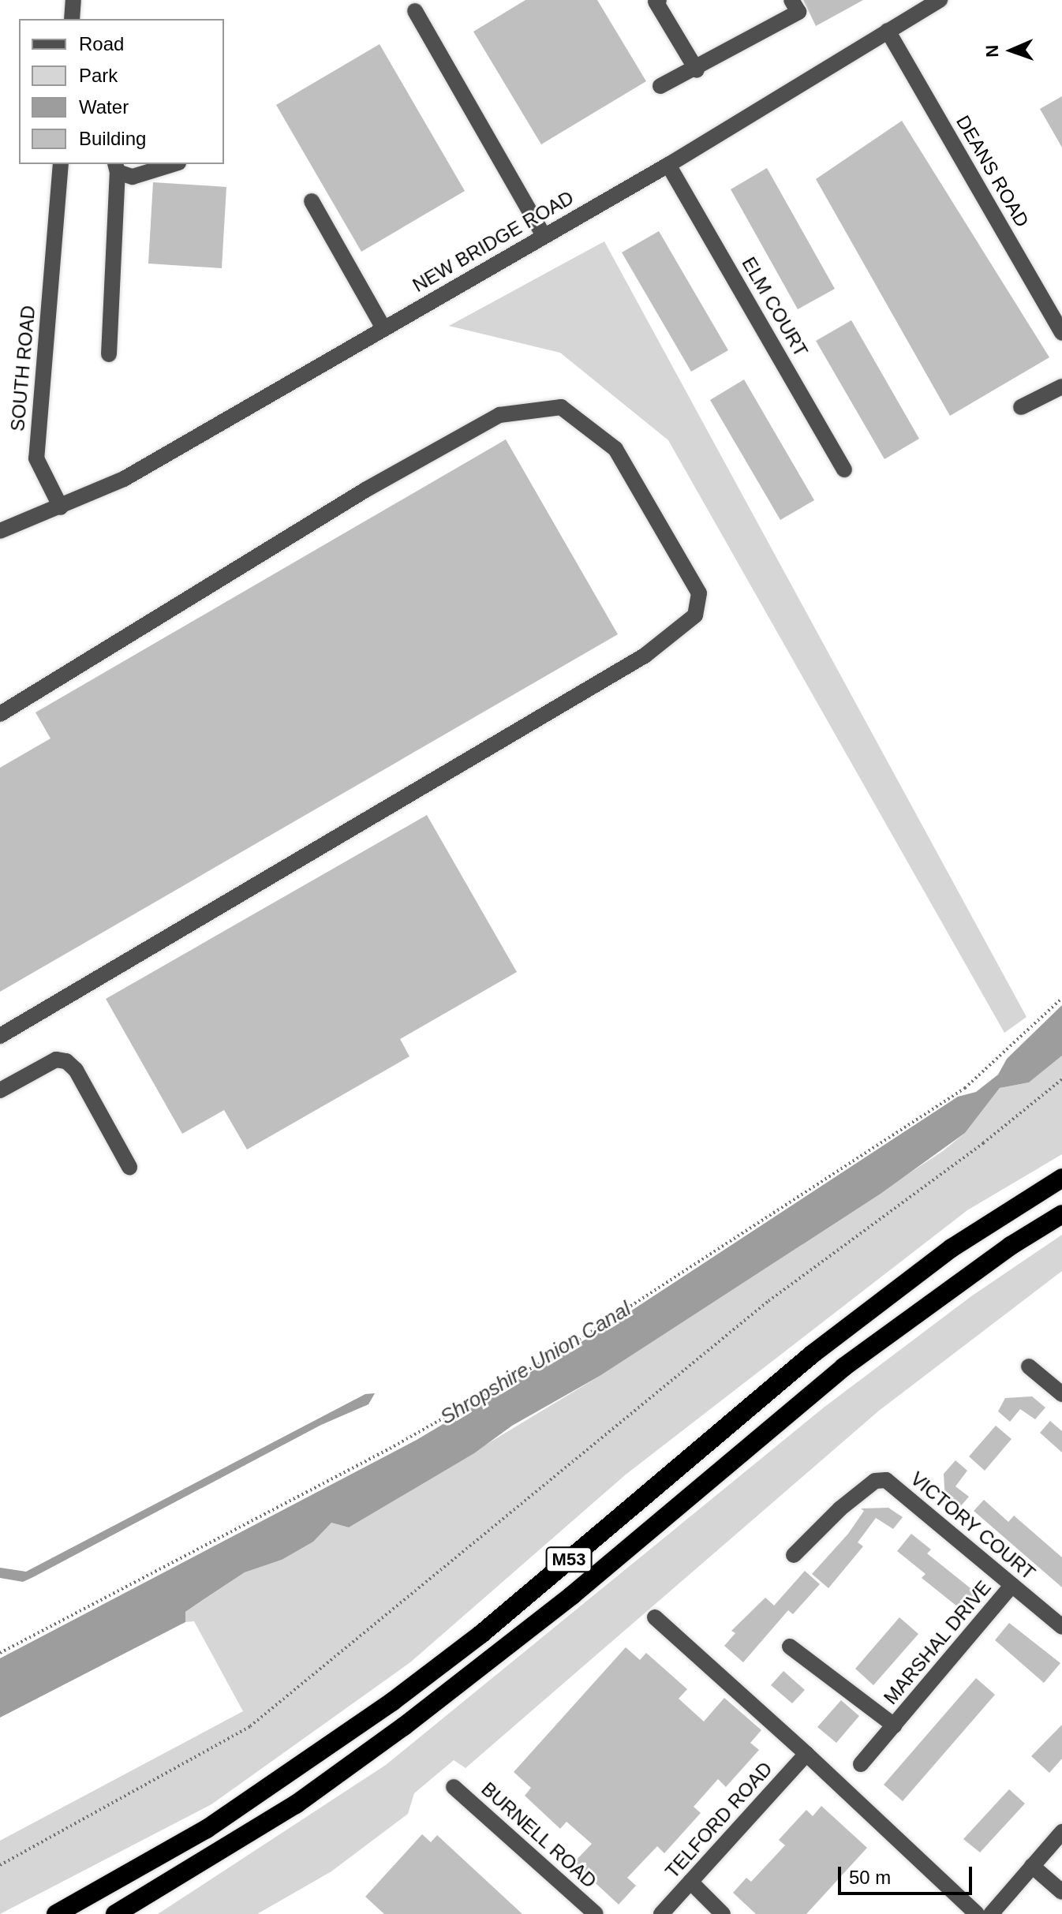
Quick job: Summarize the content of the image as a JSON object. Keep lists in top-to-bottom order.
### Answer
{
  "streets": {
    "highway": ["M53"],
    "street": [
      "DEANS ROAD",
      "NEW BRIDGE ROAD",
      "ELM COURT",
      "SOUTH ROAD",
      "VICTORY COURT",
      "MARSHAL DRIVE",
      "TELFORD ROAD",
      "BURNELL ROAD"
    ]
  },
  "crossings": [
    ["DEANS ROAD", "NEW BRIDGE ROAD"],
    ["NEW BRIDGE ROAD", "ELM COURT"],
    ["NEW BRIDGE ROAD", "SOUTH ROAD"],
    ["VICTORY COURT", "MARSHAL DRIVE"]
  ],
  "water": ["Shropshire Union Canal"],
  "legend": [
    "Road",
    "Park",
    "Water",
    "Building"
  ],
  "scale_bar": "50 m",
  "north": "left"
}
